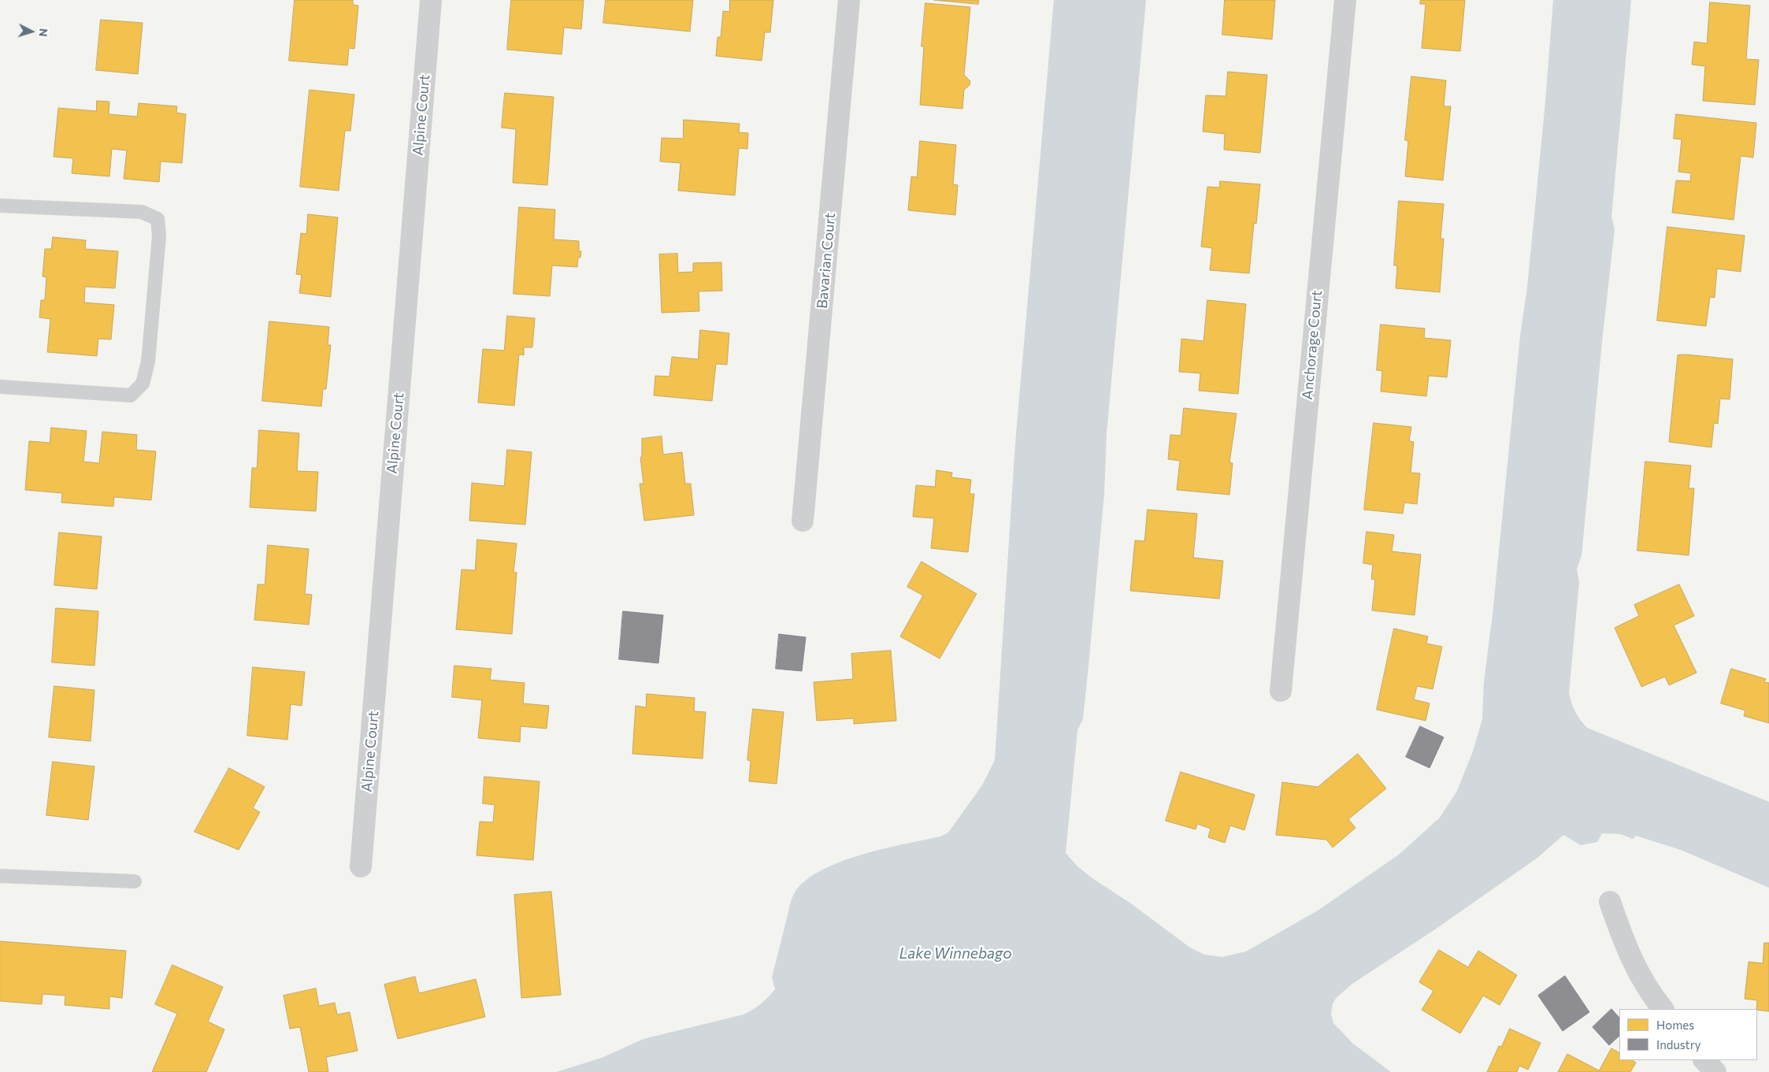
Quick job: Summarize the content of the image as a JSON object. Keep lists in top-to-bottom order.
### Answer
{
  "streets": {
    "street": ["Alpine Court", "Bavarian Court", "Anchorage Court"]
  },
  "water": ["Lake Winnebago"],
  "legend": ["Homes", "Industry"],
  "north": "right"
}
